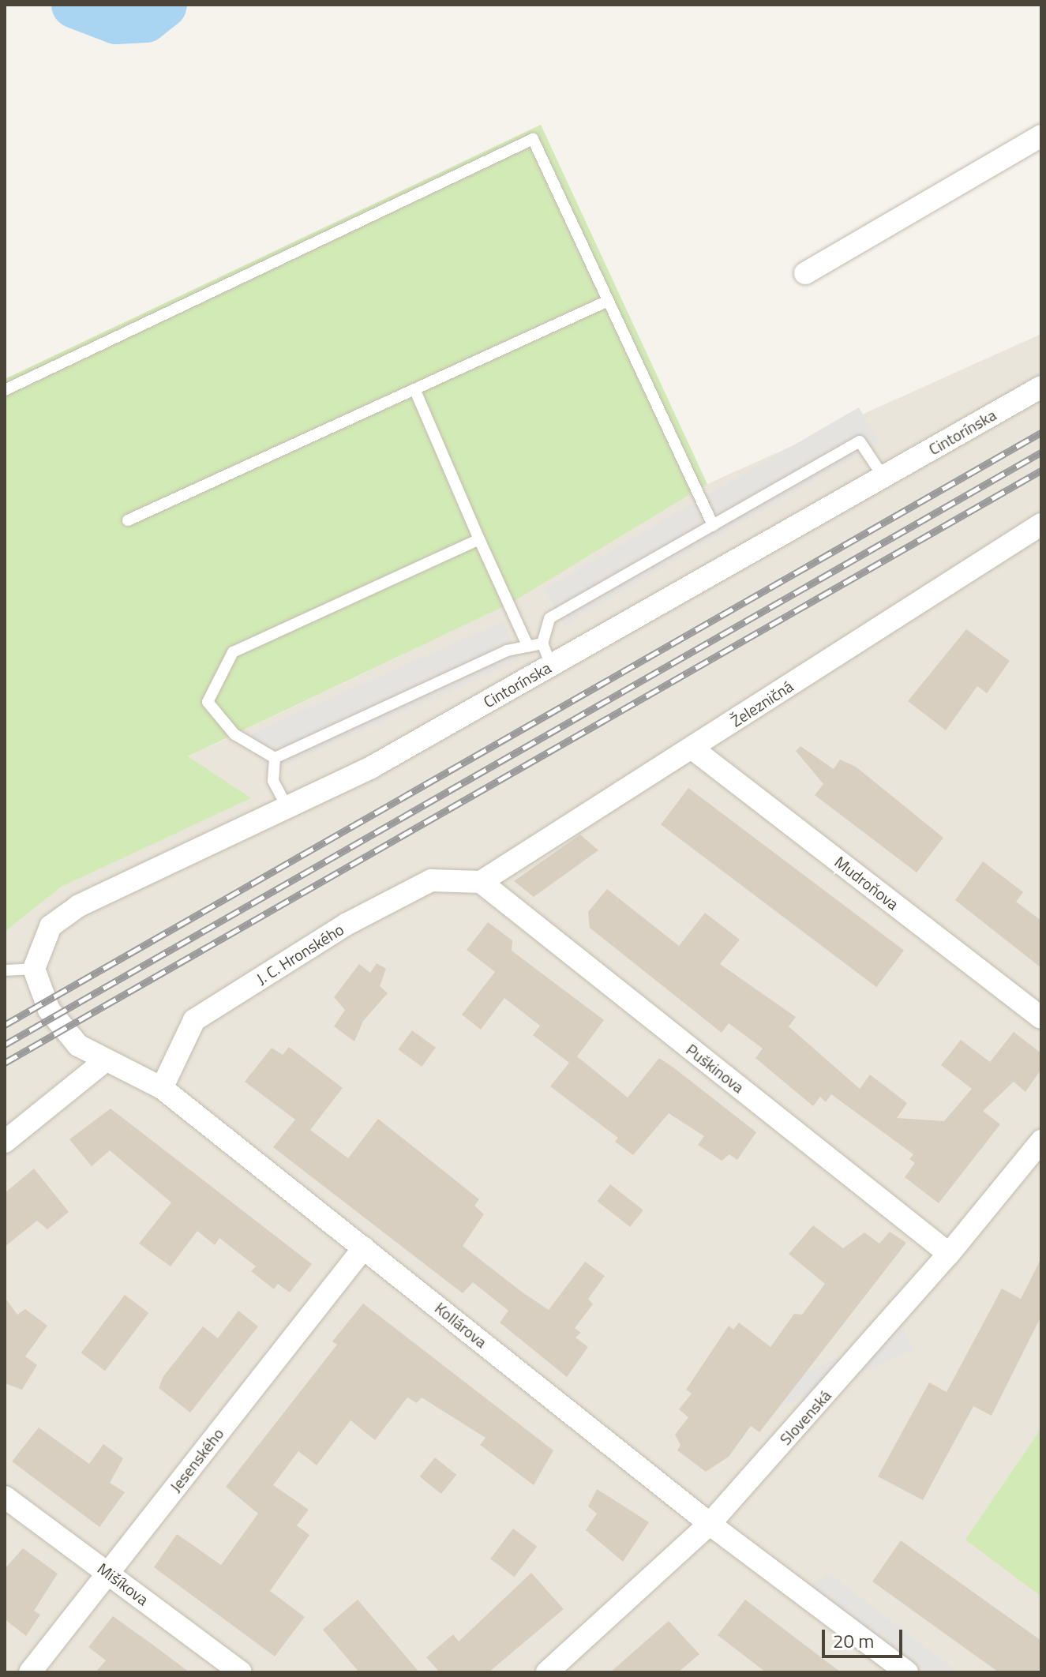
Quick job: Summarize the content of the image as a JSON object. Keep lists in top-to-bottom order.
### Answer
{
  "streets": {
    "street": [
      "Cintorínska",
      "Železničná",
      "Mudroňova",
      "J. C. Hronského",
      "Puškinova",
      "Kollárova",
      "Slovenská",
      "Jesenského",
      "Mišíkova"
    ]
  },
  "crossings": [
    ["Cintorínska", "Kollárova"],
    ["Železničná", "Mudroňova"],
    ["Železničná", "J. C. Hronského"],
    ["Železničná", "Puškinova"],
    ["J. C. Hronského", "Puškinova"],
    ["J. C. Hronského", "Kollárova"],
    ["Puškinova", "Slovenská"],
    ["Kollárova", "Slovenská"],
    ["Kollárova", "Jesenského"],
    ["Jesenského", "Mišíkova"]
  ],
  "scale_bar": "20 m"
}
